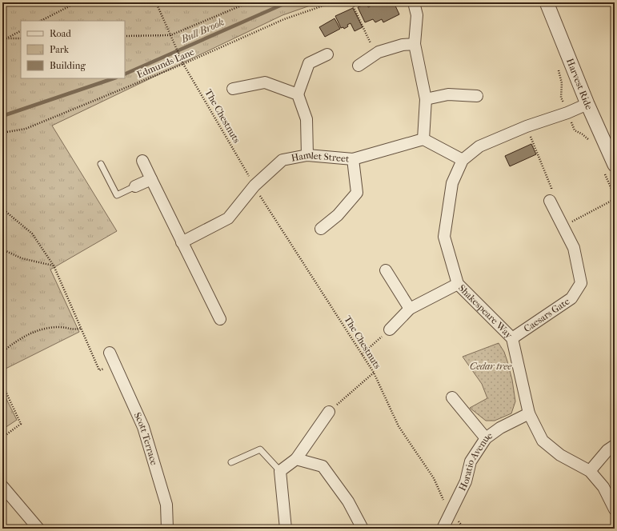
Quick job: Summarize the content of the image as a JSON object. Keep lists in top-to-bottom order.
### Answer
{
  "streets": {
    "street": [
      "Harvest Ride",
      "Hamlet Street",
      "Shakespeare Way",
      "Caesars Gate",
      "Scott Terrace",
      "Horatio Avenue"
    ],
    "path": ["Edmunds Lane", "The Chestnuts"]
  },
  "crossings": [
    ["Edmunds Lane", "The Chestnuts"],
    ["Harvest Ride", "Shakespeare Way"],
    ["Shakespeare Way", "Caesars Gate"],
    ["Shakespeare Way", "Horatio Avenue"]
  ],
  "water": ["Bull Brook"],
  "parks": ["Cedar tree"],
  "legend": ["Road", "Park", "Building"]
}
